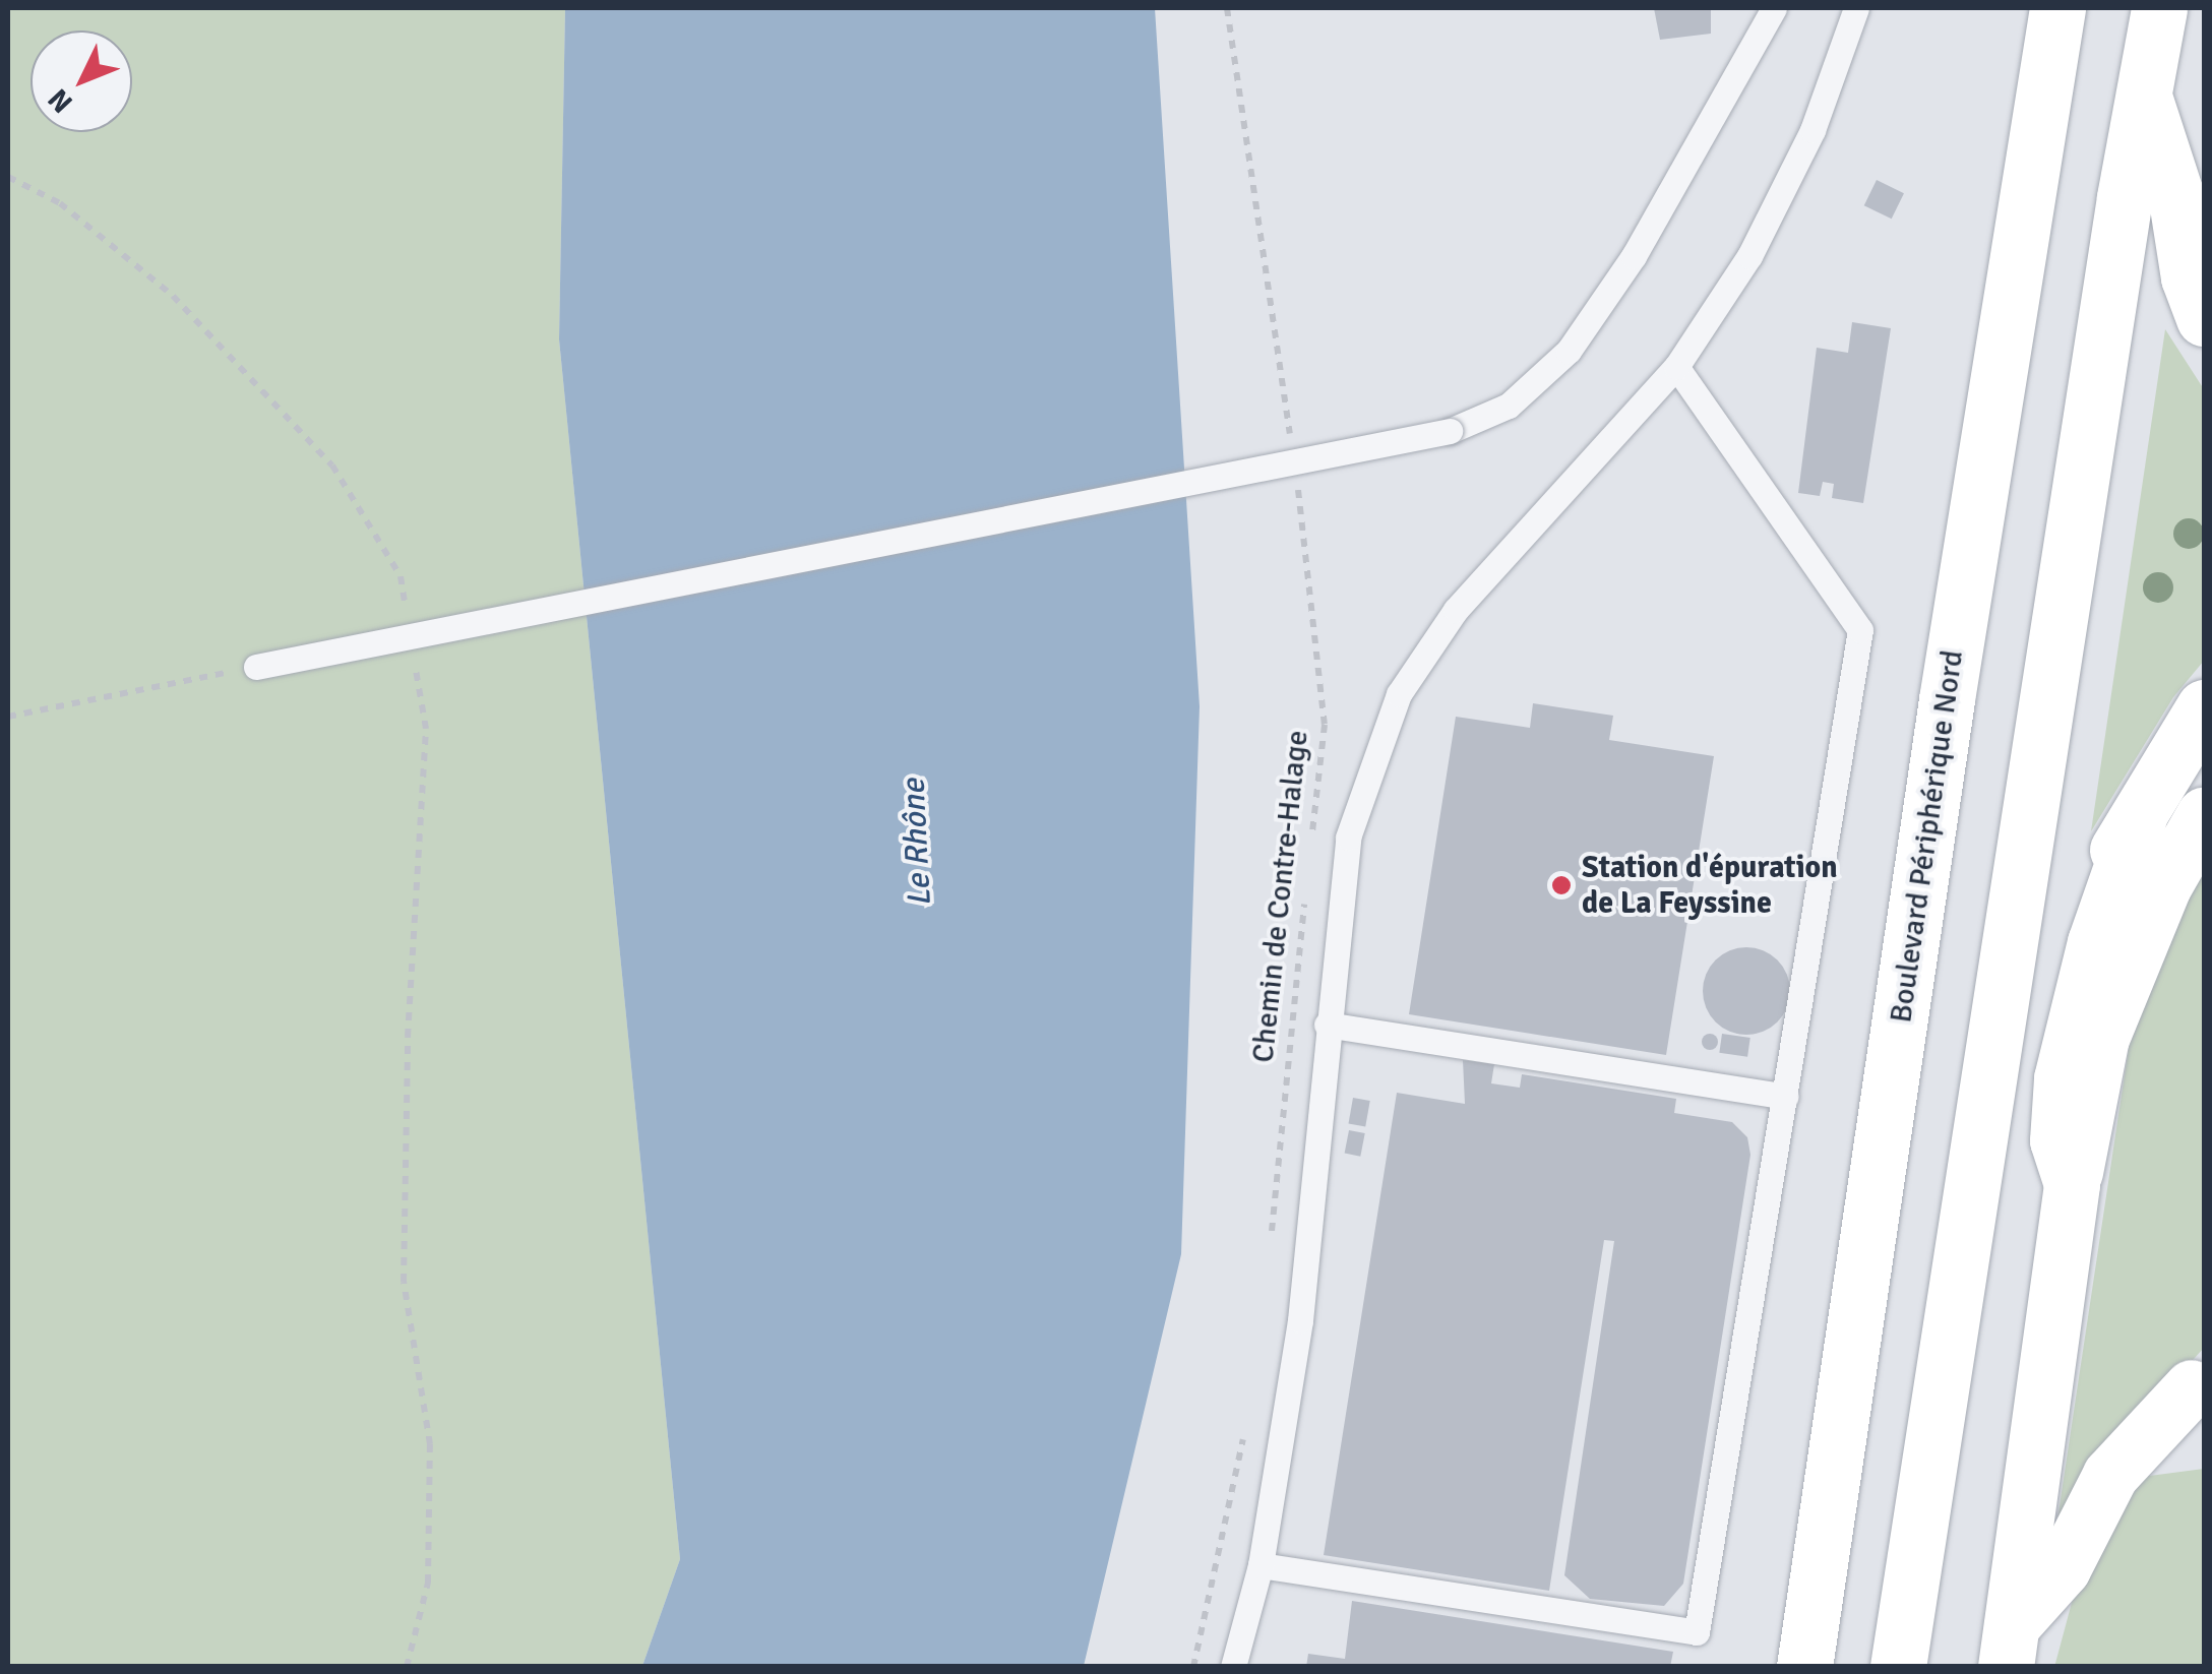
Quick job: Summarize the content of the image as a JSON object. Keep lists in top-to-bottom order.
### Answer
{
  "streets": {
    "main road": ["Boulevard Périphérique Nord"],
    "path": ["Chemin de Contre-Halage"]
  },
  "water": ["Le Rhône"],
  "places": ["Station d'épuration de La Feyssine"],
  "north": "bottom left"
}
